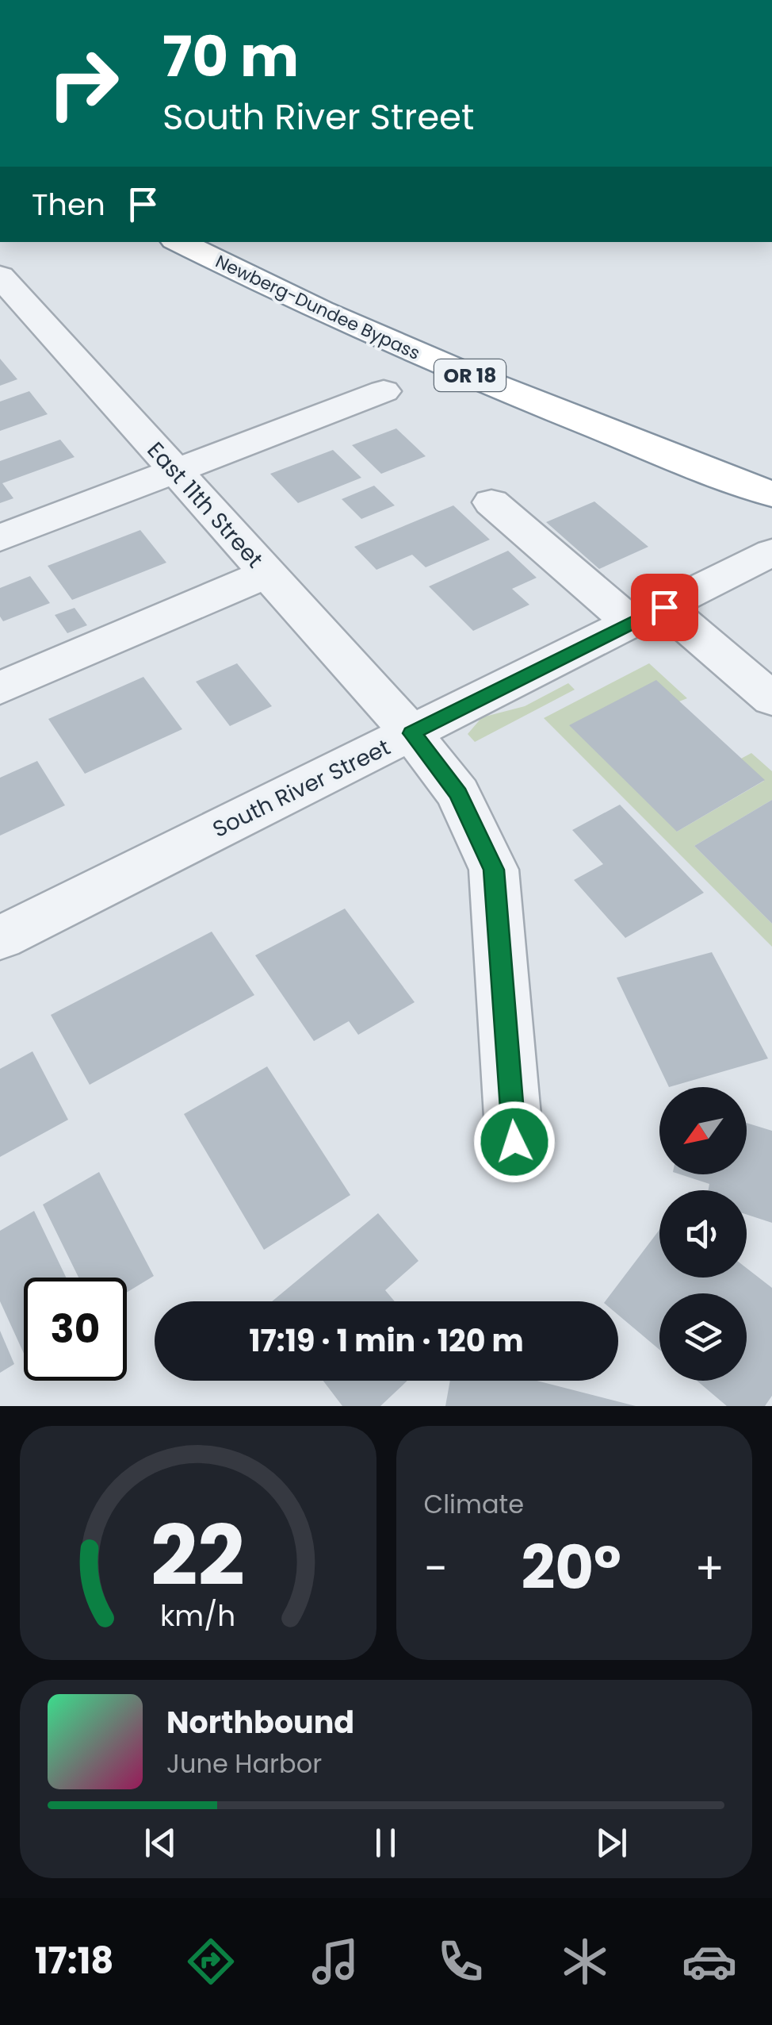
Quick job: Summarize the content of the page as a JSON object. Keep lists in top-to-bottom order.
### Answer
{
  "streets": {
    "highway": ["Newberg-Dundee Bypass", "OR 18"],
    "street": ["East 11th Street", "South River Street"]
  },
  "crossings": [
    ["East 11th Street", "South River Street"]
  ],
  "north": "bottom left",
  "page": {
    "turn": ["70 m", "South River Street"],
    "then": "Then",
    "limit": "30",
    "trip": "17:19 · 1 min · 120 m",
    "tile": "Climate",
    "heat": ["−", "20°", "+"],
    "song": ["Northbound", "June Harbor"],
    "tabs": "17:18",
    "gauge": ["22", "km/h"]
  }
}
